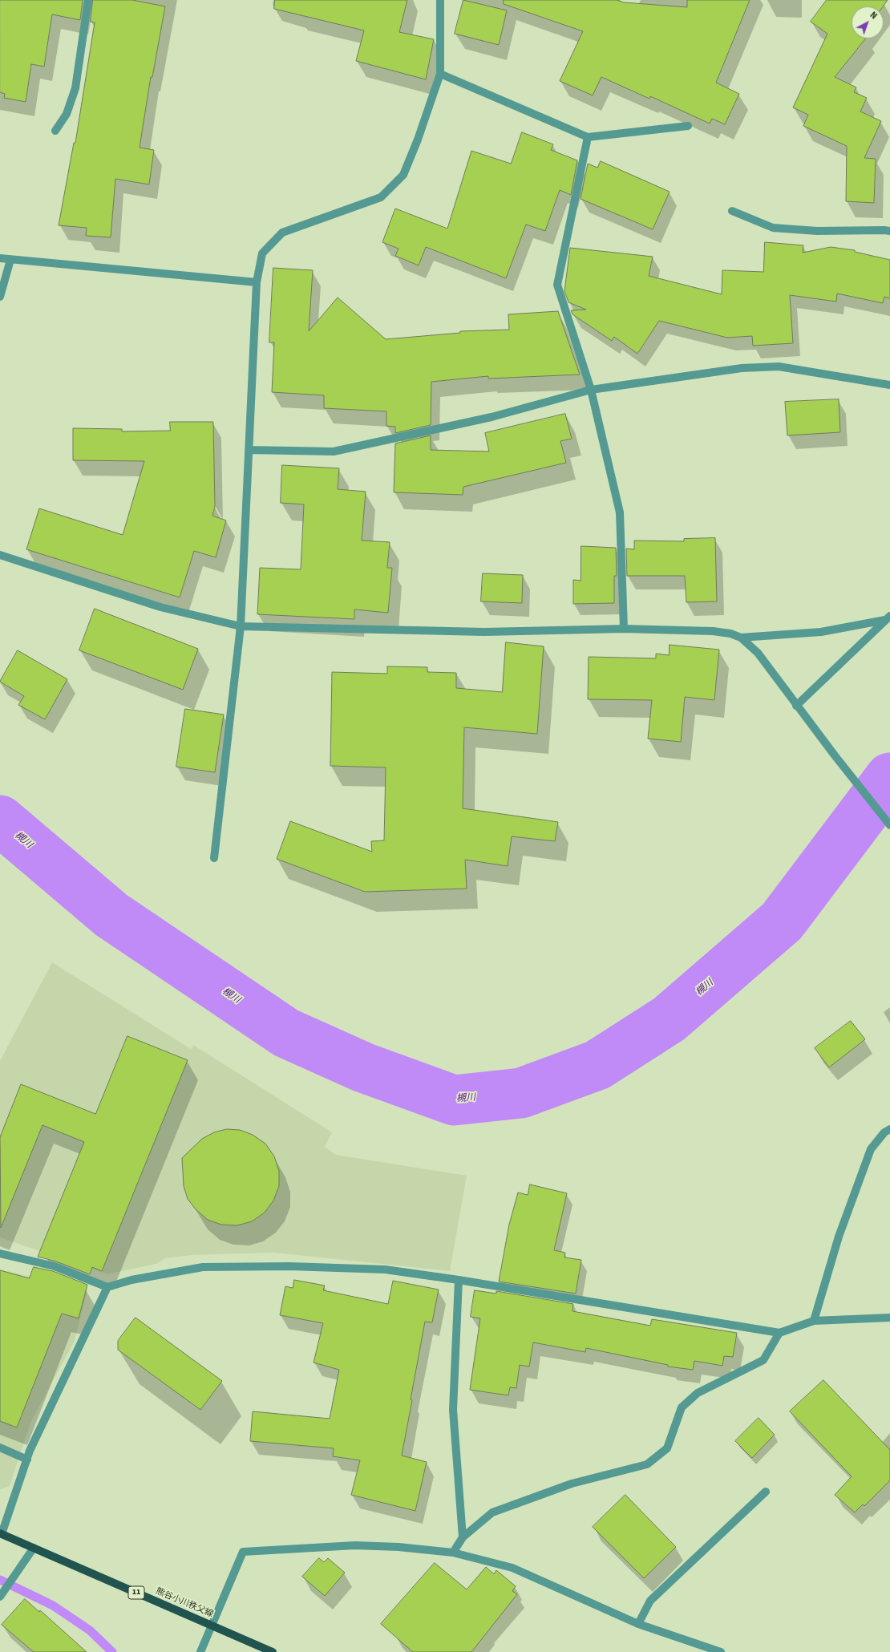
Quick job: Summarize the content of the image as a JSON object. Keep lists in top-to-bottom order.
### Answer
{
  "streets": {
    "main road": ["11", "熊谷小川秩父線"]
  },
  "water": ["槻川"],
  "north": "top right"
}
